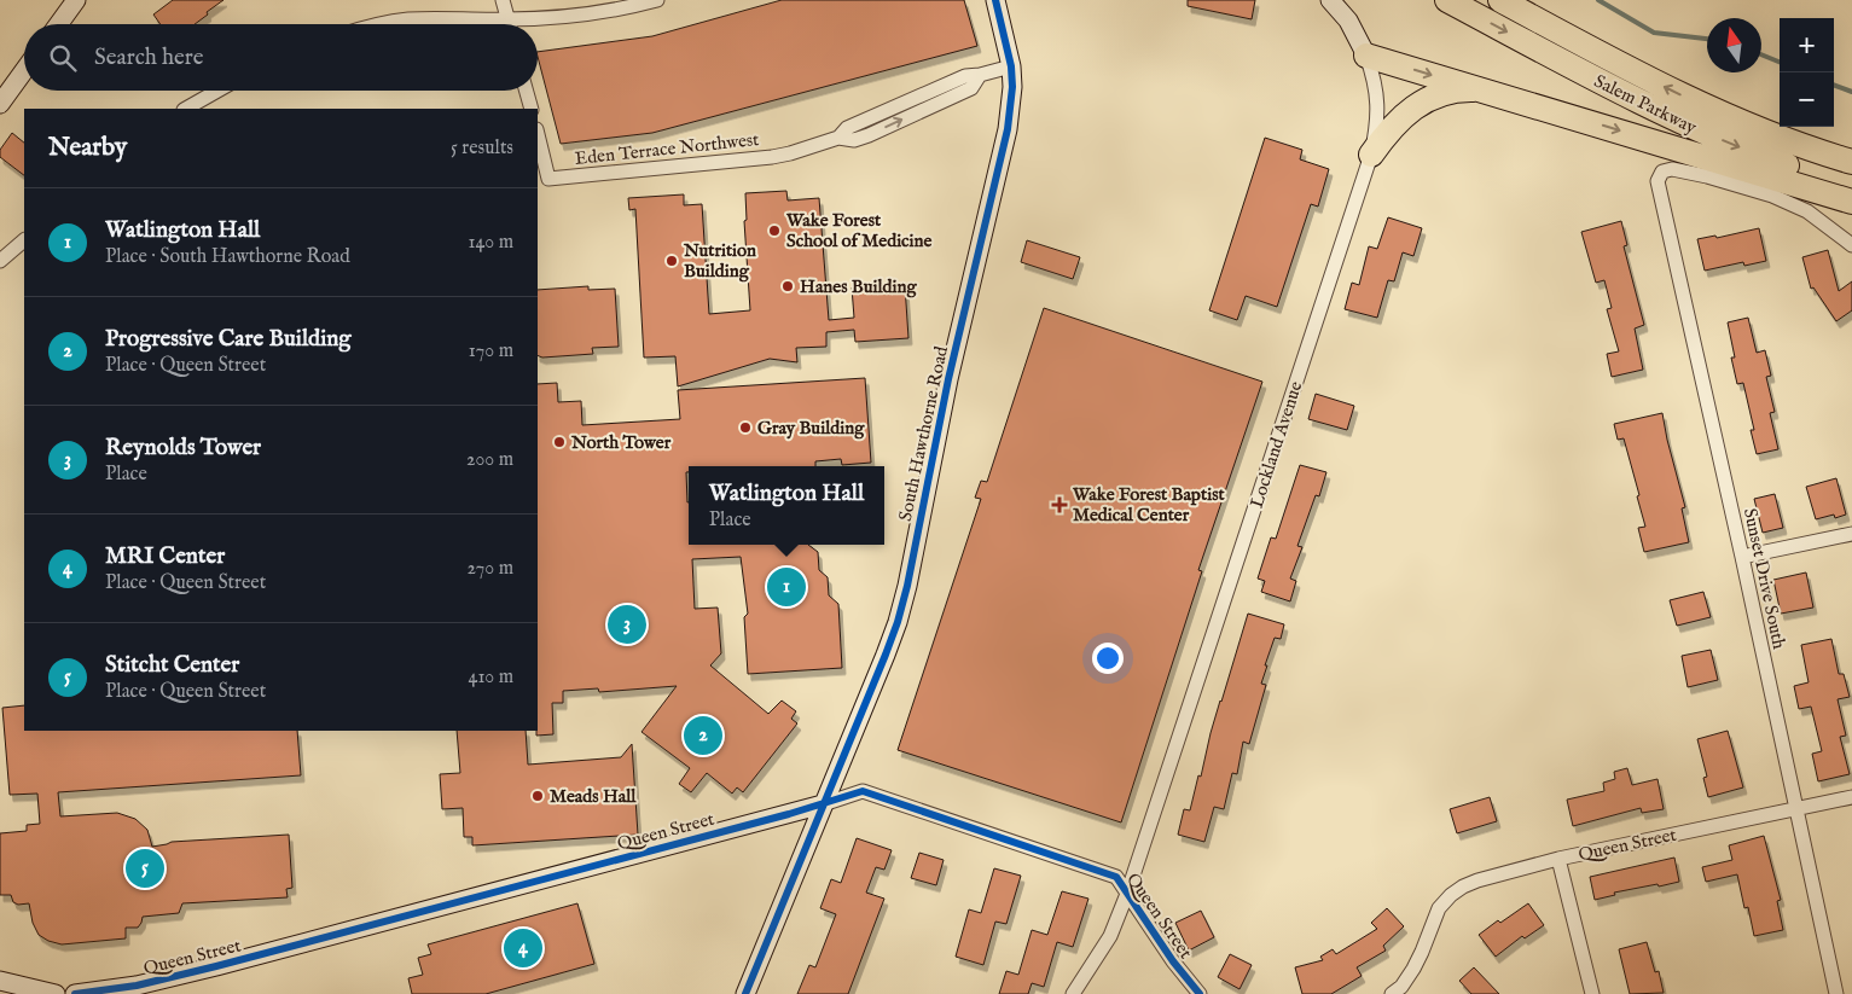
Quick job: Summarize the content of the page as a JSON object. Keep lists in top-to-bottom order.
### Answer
{
  "streets": {
    "highway": ["Salem Parkway"],
    "main road": ["South Hawthorne Road", "Lockland Avenue", "Queen Street"],
    "street": ["Eden Terrace Northwest", "Sunset Drive South"]
  },
  "crossings": [
    ["Eden Terrace Northwest", "South Hawthorne Road"],
    ["South Hawthorne Road", "Queen Street"],
    ["Lockland Avenue", "Queen Street"],
    ["Sunset Drive South", "Queen Street"]
  ],
  "places": {
    "other": [
      "Wake Forest School of Medicine",
      "Nutrition Building",
      "Hanes Building",
      "Gray Building",
      "North Tower",
      "Meads Hall"
    ],
    "health": ["Wake Forest Baptist Medical Center"]
  },
  "north": "top",
  "page": {
    "map_buttons": ["+", "−"],
    "search": "Search here",
    "heading": ["Nearby", "5 results"],
    "list": [
      {
        "mark": "1",
        "name": "Watlington Hall",
        "note": "Place · South Hawthorne Road",
        "value": "140 m"
      },
      {
        "mark": "2",
        "name": "Progressive Care Building",
        "note": "Place · Queen Street",
        "value": "170 m"
      },
      {
        "mark": "3",
        "name": "Reynolds Tower",
        "note": "Place",
        "value": "200 m"
      },
      {
        "mark": "4",
        "name": "MRI Center",
        "note": "Place · Queen Street",
        "value": "270 m"
      },
      {
        "mark": "5",
        "name": "Stitcht Center",
        "note": "Place · Queen Street",
        "value": "410 m"
      }
    ],
    "popup": ["Watlington Hall", "Place"],
    "pins": [
      "1",
      "3",
      "2",
      "5",
      "4"
    ]
  }
}
